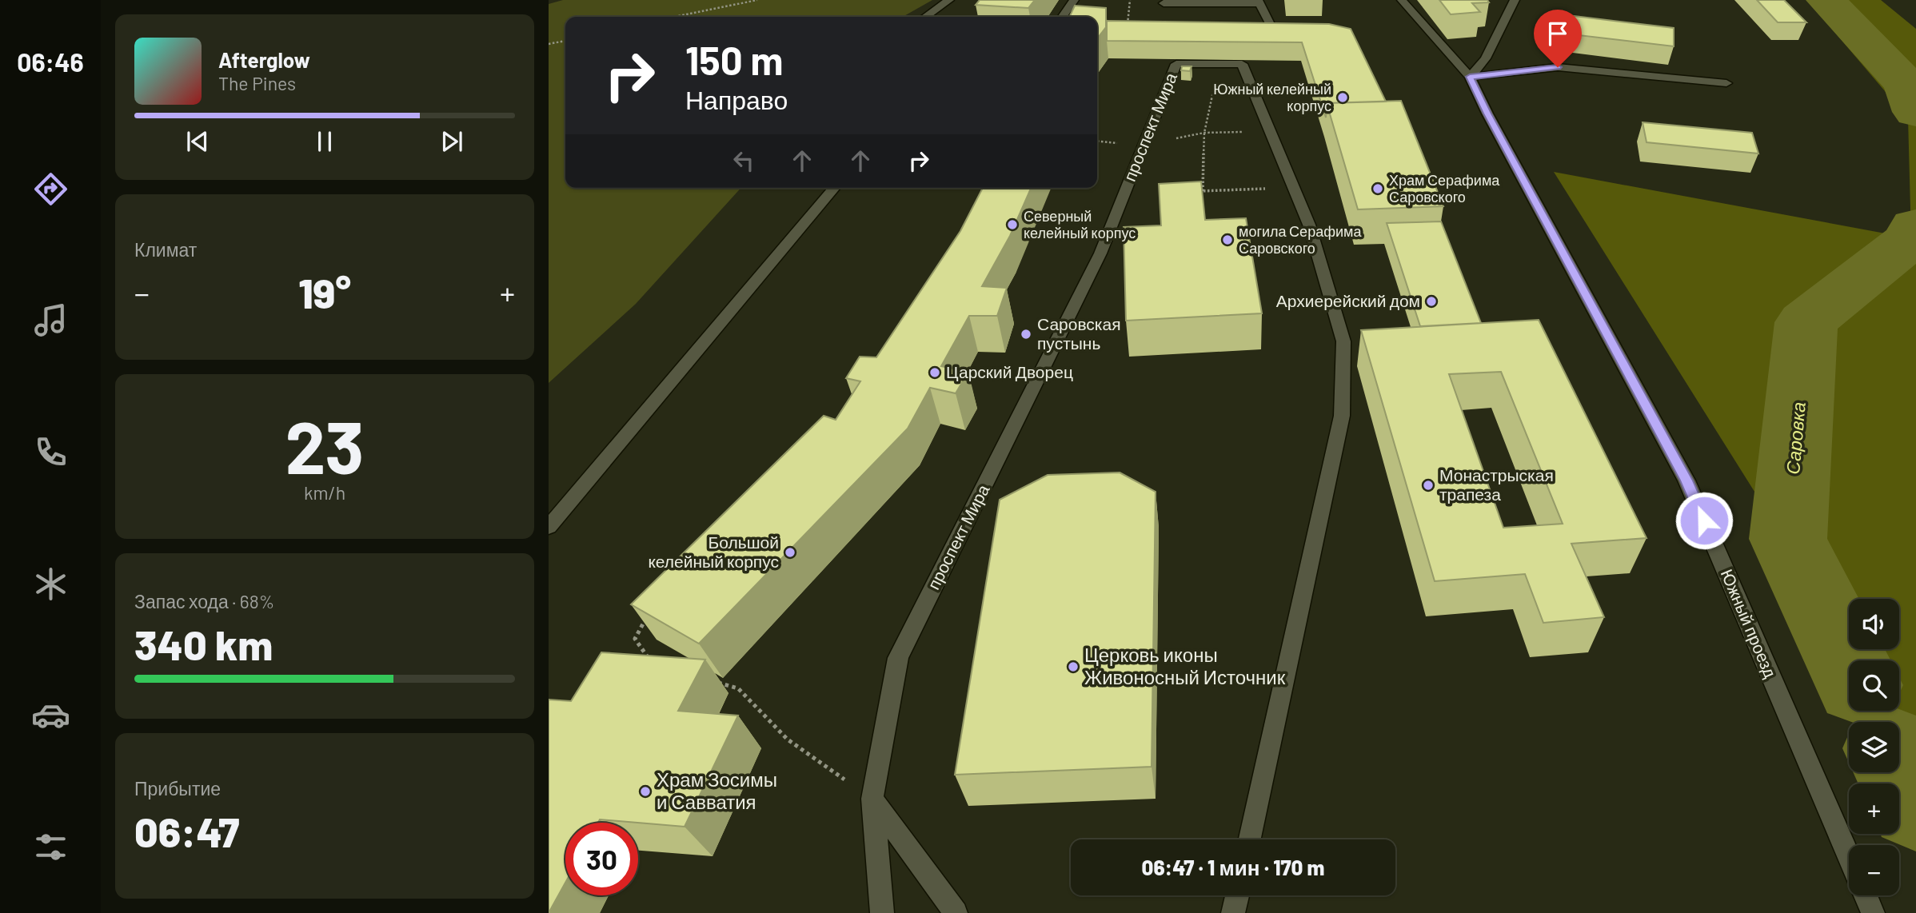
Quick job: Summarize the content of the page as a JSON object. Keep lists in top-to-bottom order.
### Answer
{
  "streets": {
    "street": ["проспект Мира", "Южный проезд"]
  },
  "water": ["Саровка"],
  "places": [
    "Южный келейный корпус",
    "Храм Серафима Саровского",
    "Северный келейный корпус",
    "могила Серафима Саровского",
    "Архиерейский дом",
    "Саровская пустынь",
    "Царский Дворец",
    "Монастрыская трапеза",
    "Большой келейный корпус",
    "Церковь иконы Живоносный Источник",
    "Храм Зосимы и Савватия"
  ],
  "page": {
    "tabs": "06:46",
    "turn": ["150 m", "Направо"],
    "song": ["Afterglow", "The Pines"],
    "tile": [
      "Климат",
      ["23", "km/h"],
      ["Запас хода · 68%", "340 km"],
      ["Прибытие", "06:47"]
    ],
    "heat": ["−", "19°", "+"],
    "map_buttons": ["+", "−"],
    "limit": "30",
    "trip": "06:47 · 1 мин · 170 m"
  }
}
